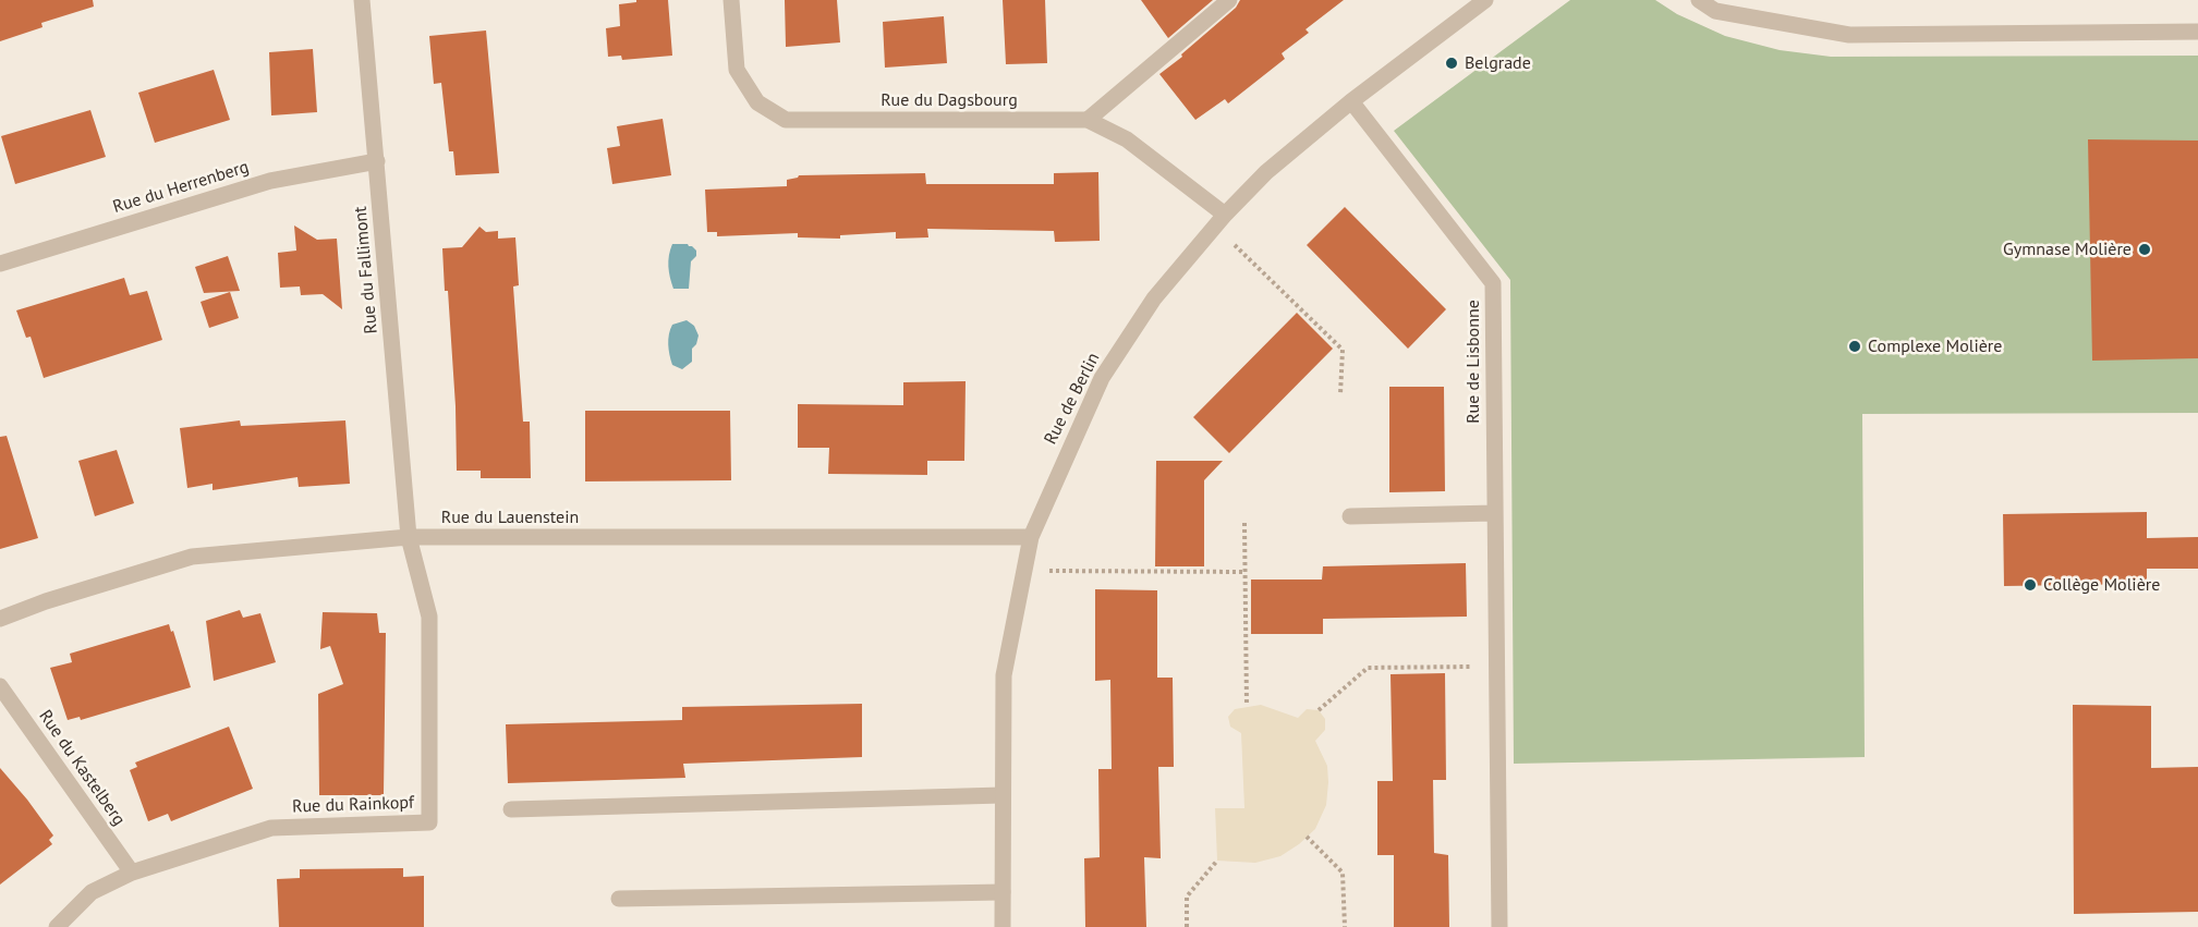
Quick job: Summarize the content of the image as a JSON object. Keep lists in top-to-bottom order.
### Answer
{
  "streets": {
    "street": [
      "Rue du Dagsbourg",
      "Rue du Herrenberg",
      "Rue du Fallimont",
      "Rue de Lisbonne",
      "Rue de Berlin",
      "Rue du Lauenstein",
      "Rue du Kastelberg",
      "Rue du Rainkopf"
    ]
  },
  "crossings": [
    ["Rue du Dagsbourg", "Rue de Berlin"],
    ["Rue du Herrenberg", "Rue du Fallimont"],
    ["Rue du Fallimont", "Rue du Lauenstein"],
    ["Rue du Fallimont", "Rue du Rainkopf"],
    ["Rue de Lisbonne", "Rue de Berlin"],
    ["Rue de Berlin", "Rue du Lauenstein"],
    ["Rue du Lauenstein", "Rue du Rainkopf"],
    ["Rue du Kastelberg", "Rue du Rainkopf"]
  ],
  "places": [
    "Belgrade",
    "Gymnase Molière",
    "Complexe Molière",
    "Collège Molière"
  ]
}
